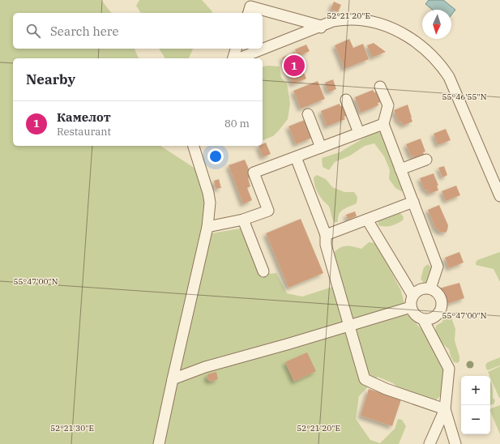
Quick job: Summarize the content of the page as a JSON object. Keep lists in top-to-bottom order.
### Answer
{
  "north": "bottom",
  "page": {
    "search": "Search here",
    "pins": "1",
    "heading": "Nearby",
    "list": [
      {
        "mark": "1",
        "name": "Камелот",
        "note": "Restaurant",
        "value": "80 m"
      }
    ],
    "map_buttons": ["+", "−"]
  },
  "coordinates": [
    "52°21'20\"E",
    "55°46'55\"N",
    "55°47'00\"N",
    "52°21'30\"E"
  ]
}
